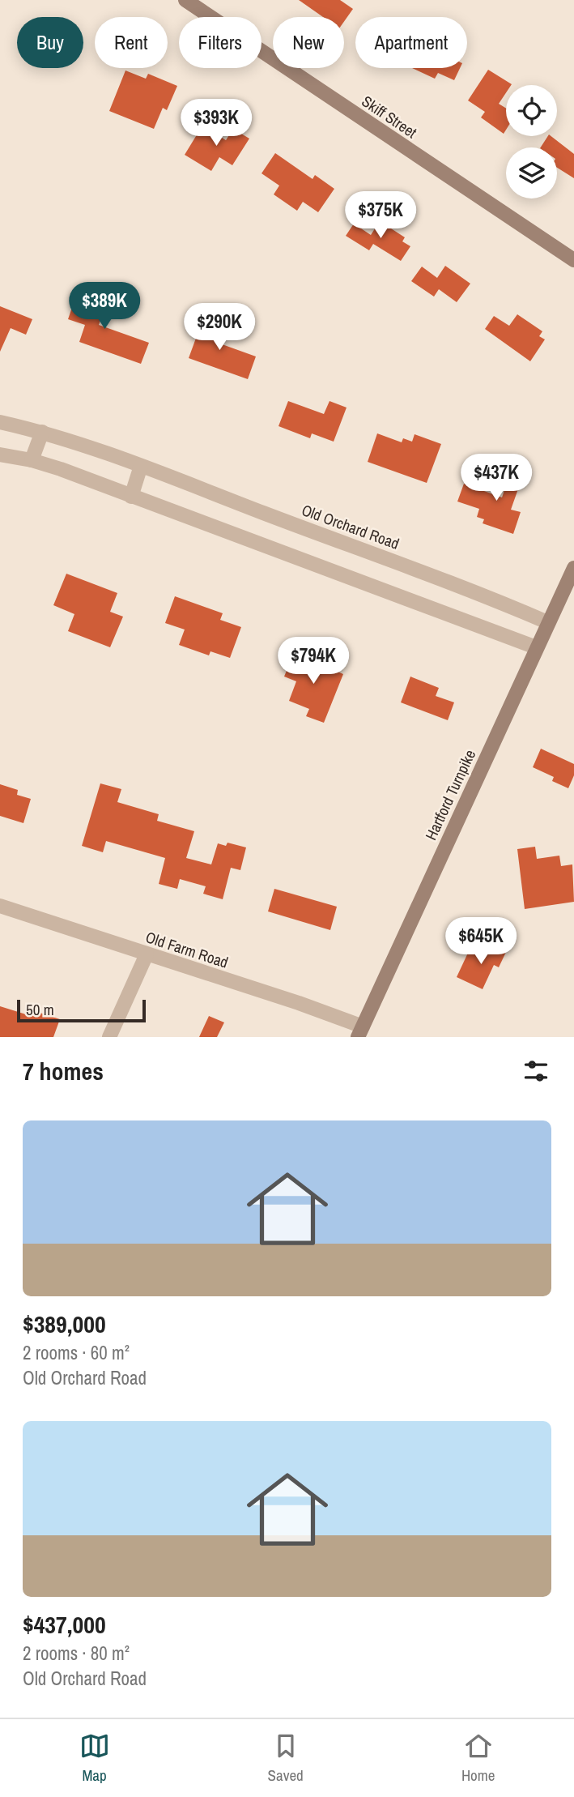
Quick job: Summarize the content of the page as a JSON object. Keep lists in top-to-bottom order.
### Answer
{
  "streets": {
    "main road": ["Skiff Street", "Hartford Turnpike"],
    "street": ["Old Orchard Road", "Old Farm Road"]
  },
  "crossings": [
    ["Old Orchard Road", "Hartford Turnpike"],
    ["Hartford Turnpike", "Old Farm Road"]
  ],
  "scale_bar": "50 m",
  "page": {
    "chip": [
      "Buy",
      "Rent",
      "Filters",
      "New",
      "Apartment"
    ],
    "price": [
      "$393K",
      "$375K",
      "$389K",
      "$290K",
      "$437K",
      "$794K",
      "$645K"
    ],
    "scale": "50 m",
    "heading": "7 homes",
    "list": [
      {
        "name": "$389,000",
        "note": "2 rooms · 60 m² · Old Orchard Road"
      },
      {
        "name": "$437,000",
        "note": "2 rooms · 80 m² · Old Orchard Road"
      }
    ],
    "tabs": ["Map", "Saved", "Home"]
  }
}
